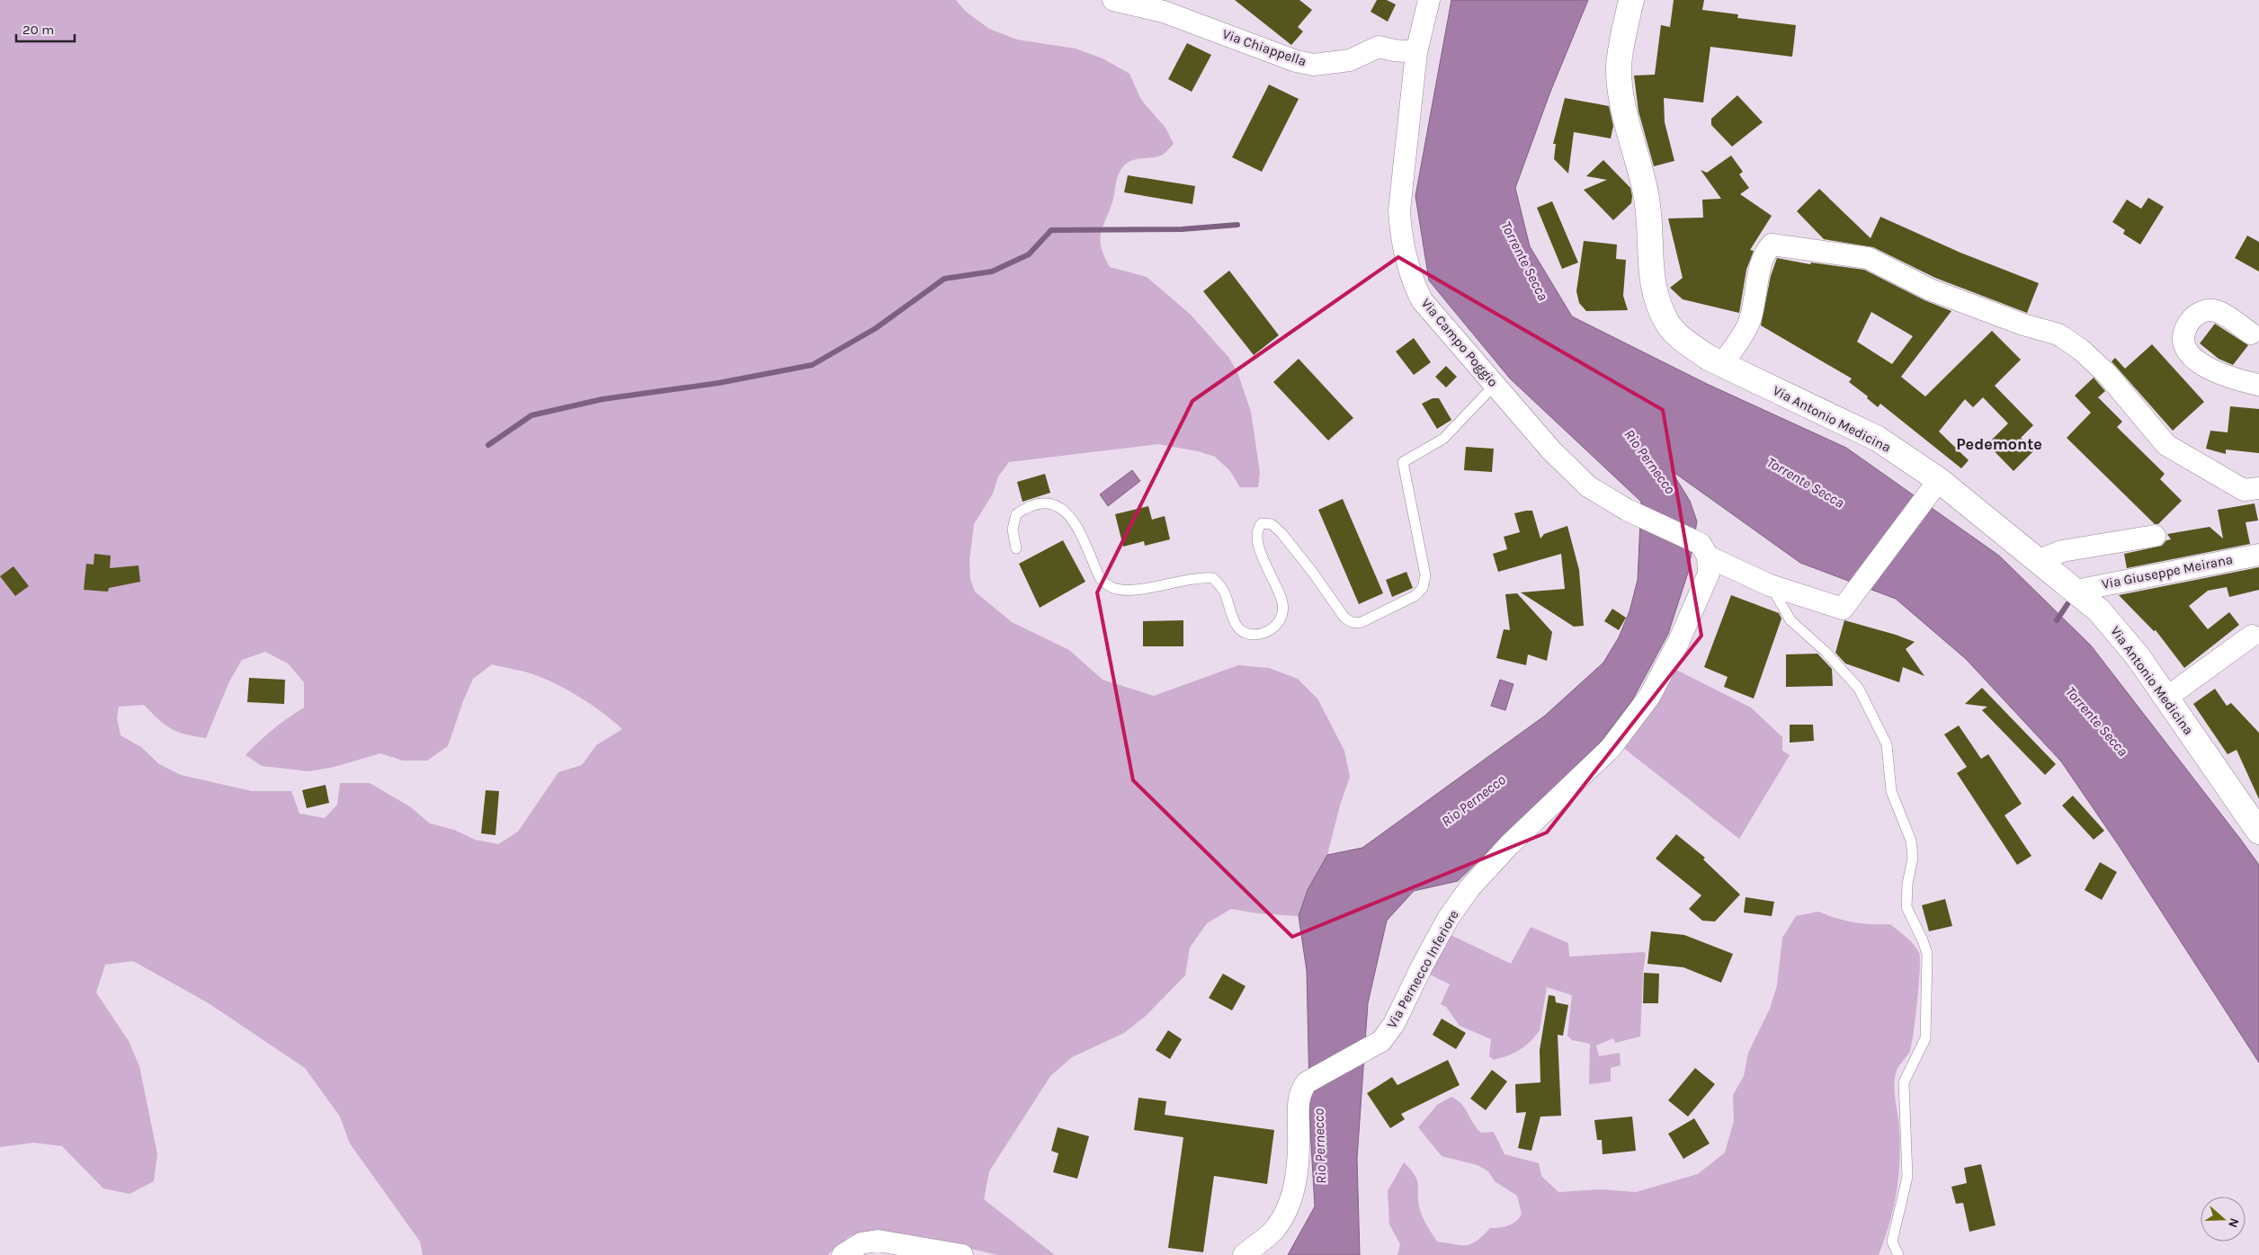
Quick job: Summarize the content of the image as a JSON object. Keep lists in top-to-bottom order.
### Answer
{
  "streets": {
    "main road": ["Via Antonio Medicina"],
    "street": [
      "Via Chiappella",
      "Via Campo Poggio",
      "Via Giuseppe Meirana",
      "Via Pernecco Inferiore"
    ]
  },
  "crossings": [
    ["Via Chiappella", "Via Campo Poggio"],
    ["Via Campo Poggio", "Via Antonio Medicina"],
    ["Via Campo Poggio", "Via Pernecco Inferiore"],
    ["Via Antonio Medicina", "Via Giuseppe Meirana"]
  ],
  "districts": ["Pedemonte"],
  "water": ["Torrente Secca", "Rio Pernecco"],
  "scale_bar": "20 m",
  "north": "right"
}
